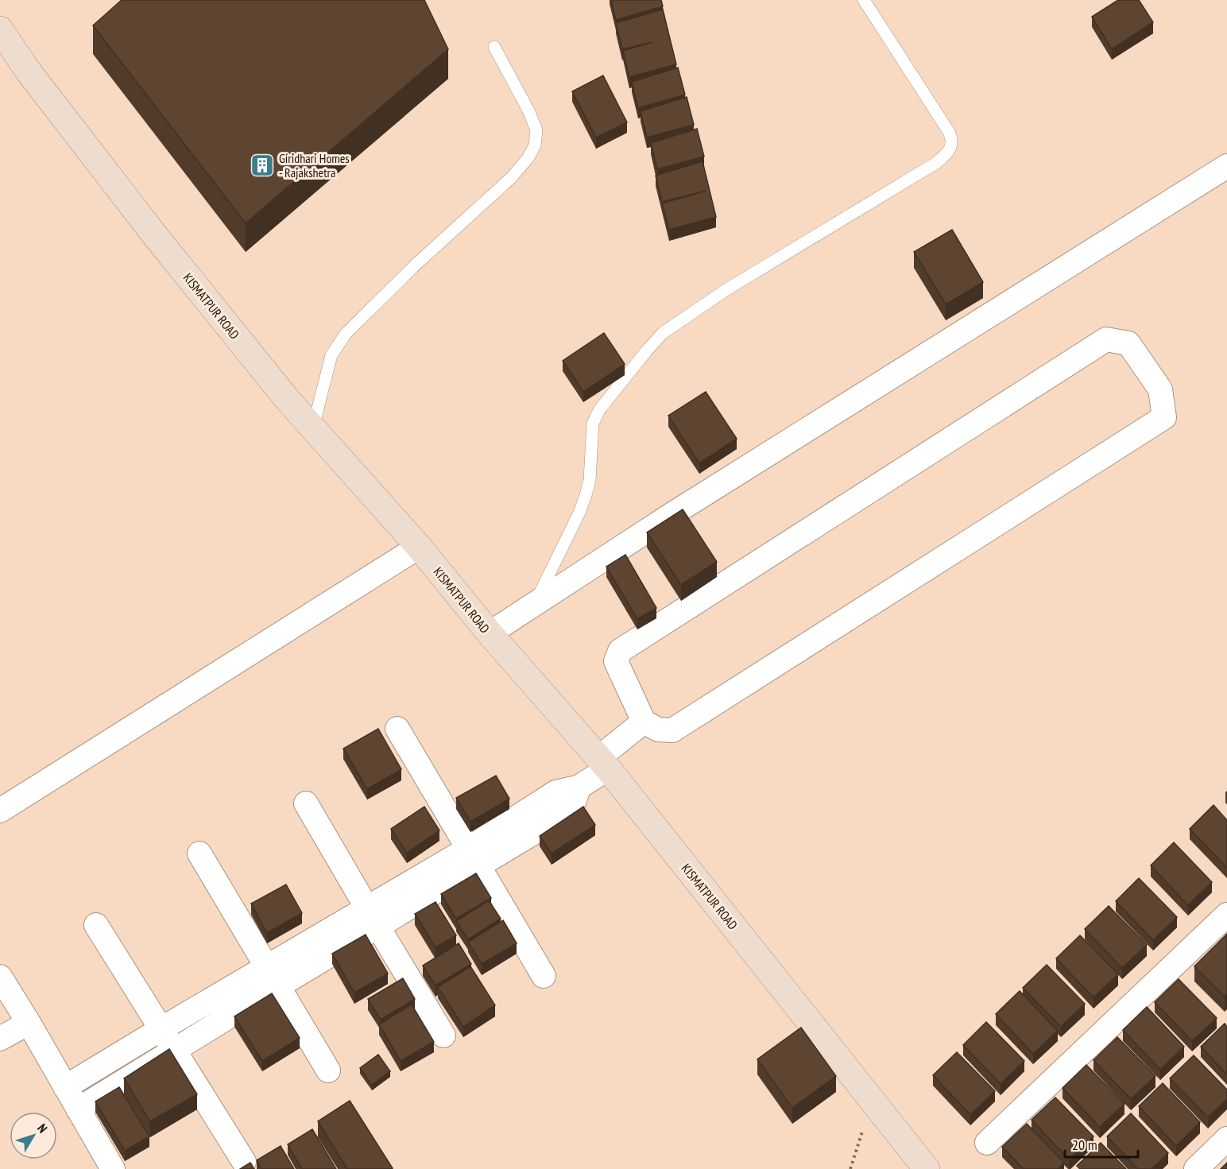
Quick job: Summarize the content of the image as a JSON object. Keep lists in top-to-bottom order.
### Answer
{
  "streets": {
    "street": ["KISMATPUR ROAD"]
  },
  "places": {
    "building": ["Giridhari Homes - Rajakshetra"]
  },
  "scale_bar": "20 m",
  "north": "top right"
}
